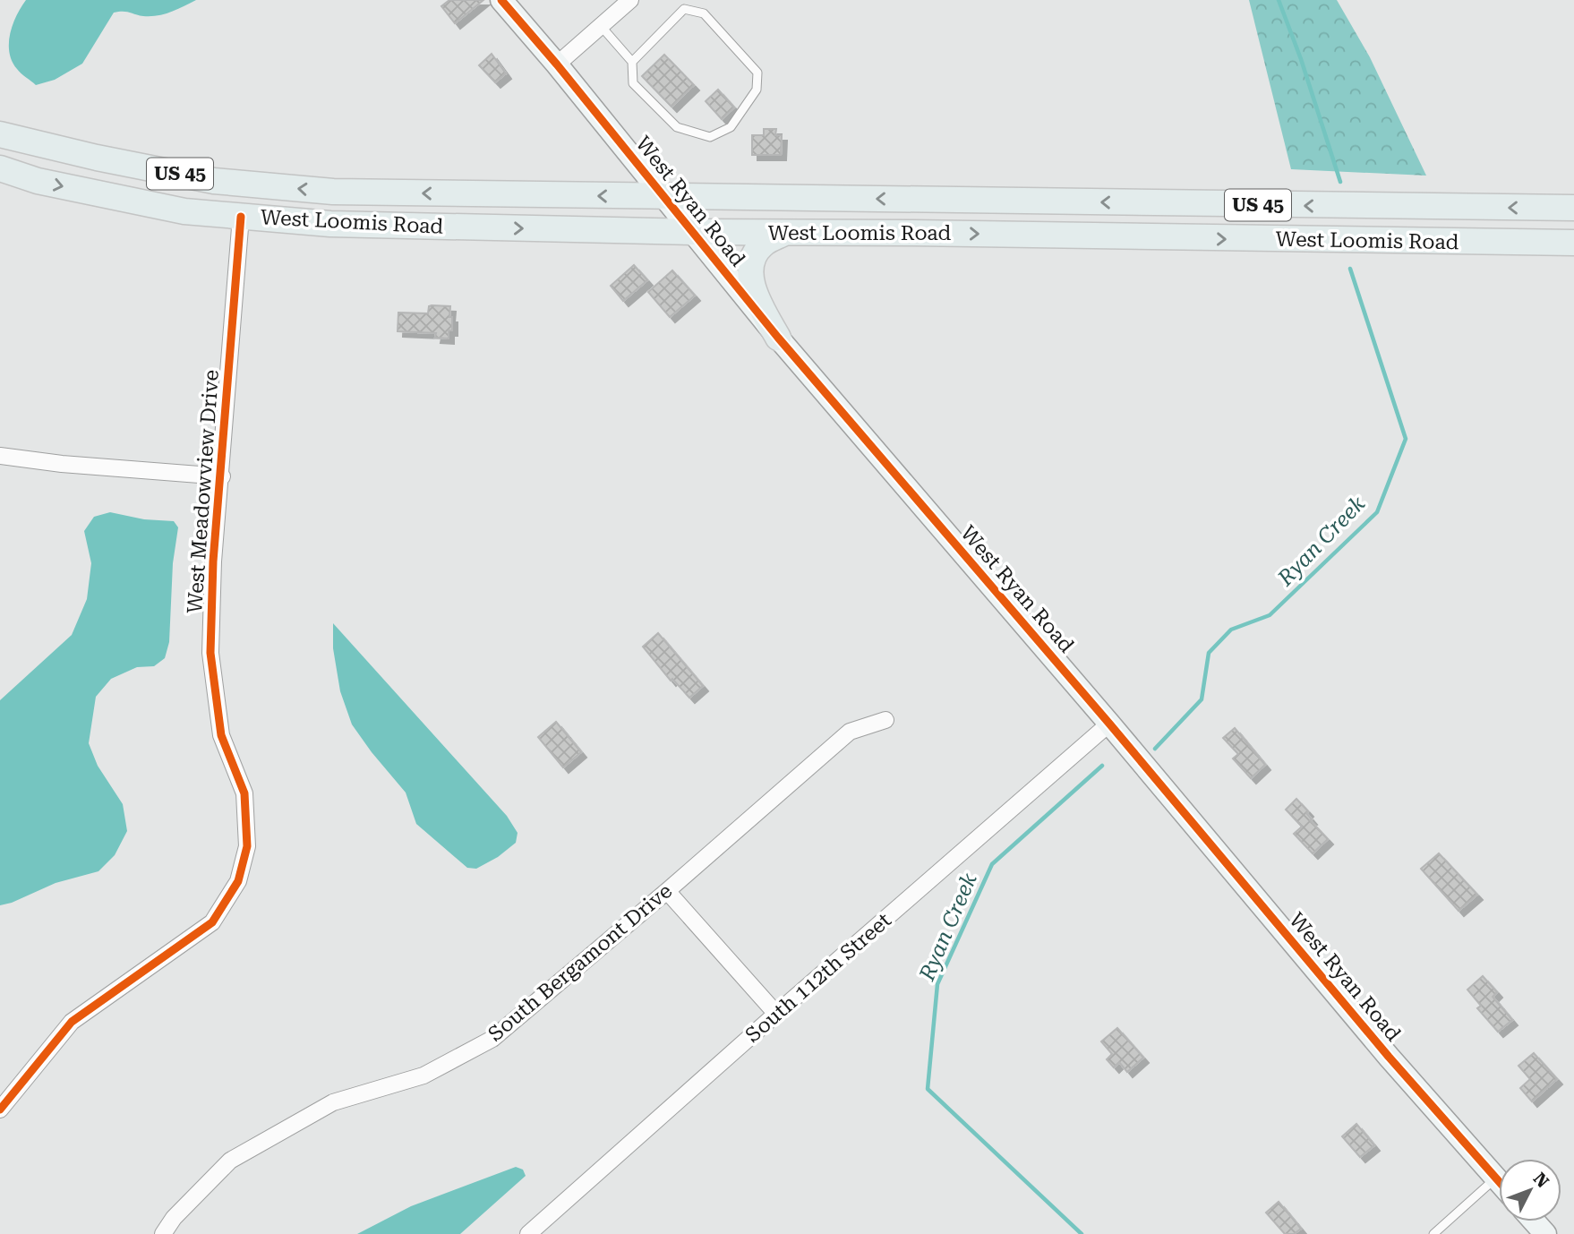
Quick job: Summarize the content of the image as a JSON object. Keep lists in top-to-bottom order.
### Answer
{
  "streets": {
    "main road": ["US 45", "West Loomis Road"],
    "street": [
      "West Ryan Road",
      "West Meadowview Drive",
      "South Bergamont Drive",
      "South 112th Street"
    ]
  },
  "crossings": [
    ["West Ryan Road", "West Loomis Road"],
    ["West Ryan Road", "South 112th Street"],
    ["West Loomis Road", "West Meadowview Drive"]
  ],
  "water": ["Ryan Creek"],
  "north": "top right"
}
